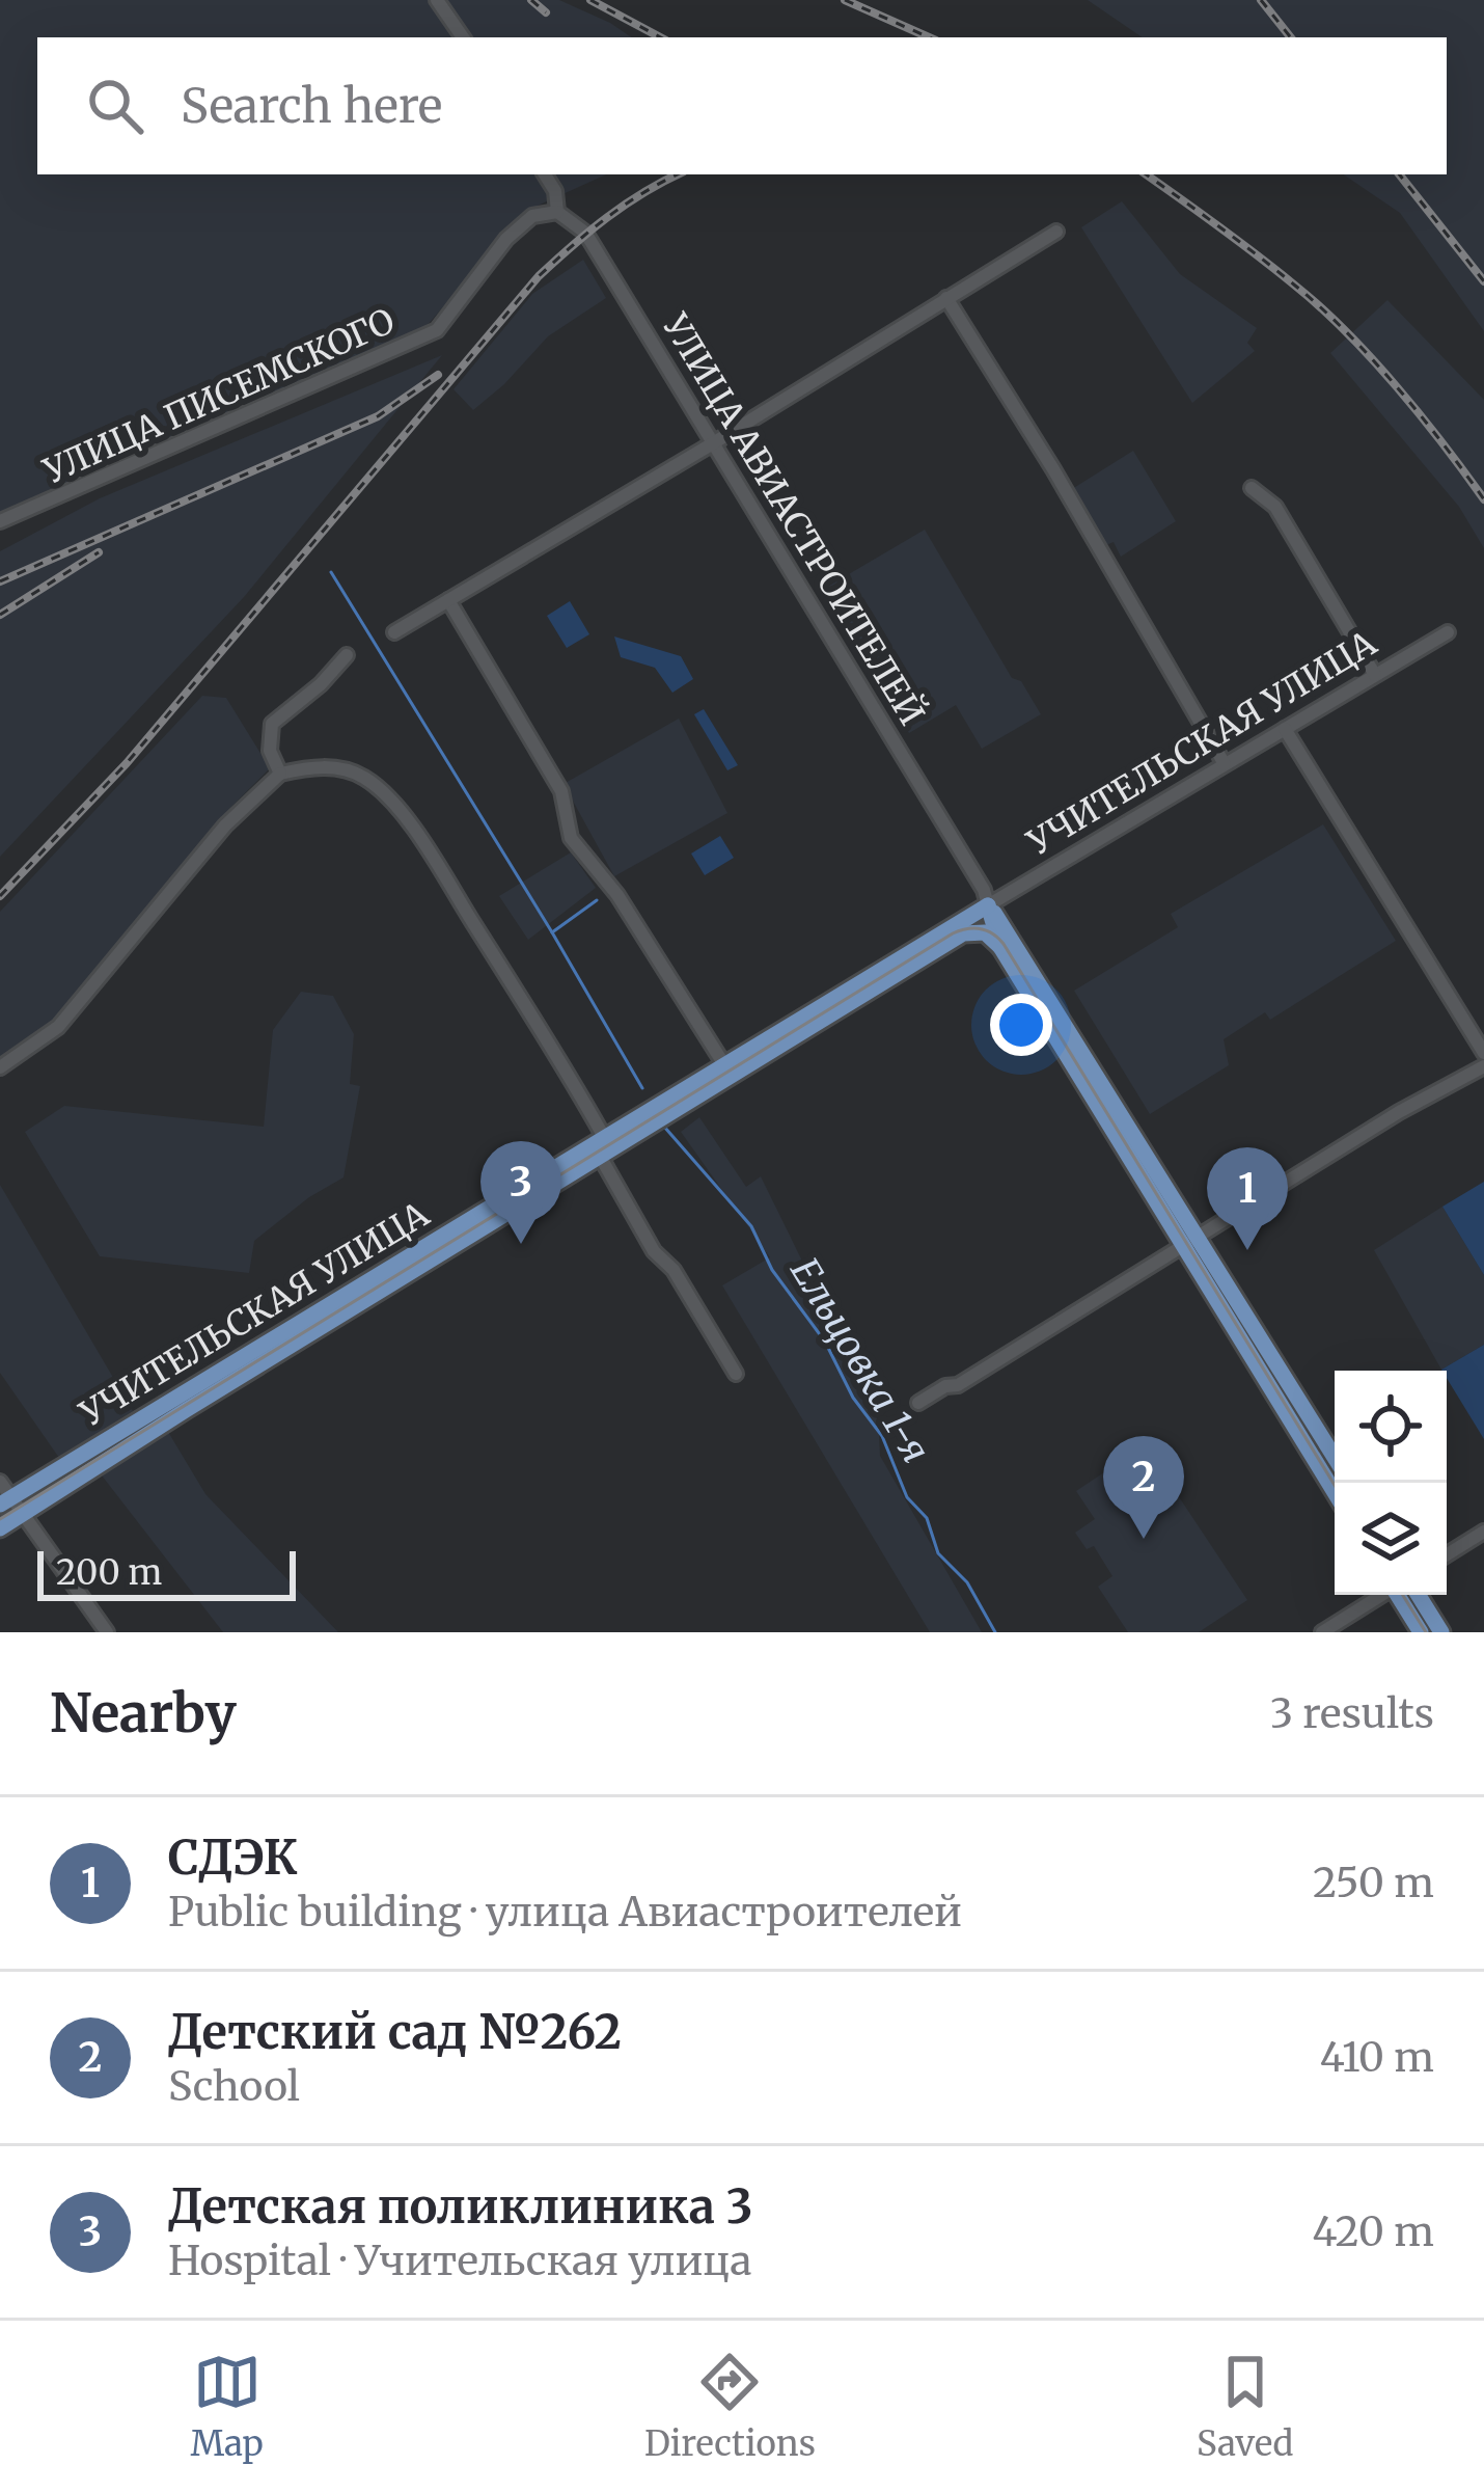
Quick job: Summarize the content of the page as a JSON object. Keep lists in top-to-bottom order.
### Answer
{
  "streets": {
    "main road": ["УЛИЦА АВИАСТРОИТЕЛЕЙ", "УЧИТЕЛЬСКАЯ УЛИЦА"],
    "street": ["УЛИЦА ПИСЕМСКОГО"]
  },
  "crossings": [
    ["УЛИЦА ПИСЕМСКОГО", "УЛИЦА АВИАСТРОИТЕЛЕЙ"],
    ["УЛИЦА АВИАСТРОИТЕЛЕЙ", "УЧИТЕЛЬСКАЯ УЛИЦА"]
  ],
  "water": ["Ельцовка 1-я"],
  "scale_bar": "200 m",
  "page": {
    "search": "Search here",
    "pins": ["3", "1", "2"],
    "scale": "200 m",
    "heading": ["Nearby", "3 results"],
    "list": [
      {
        "mark": "1",
        "name": "СДЭК",
        "note": "Public building · улица Авиастроителей",
        "value": "250 m"
      },
      {
        "mark": "2",
        "name": "Детский сад №262",
        "note": "School",
        "value": "410 m"
      },
      {
        "mark": "3",
        "name": "Детская поликлиника 3",
        "note": "Hospital · Учительская улица",
        "value": "420 m"
      }
    ],
    "nav": ["Map", "Directions", "Saved"]
  }
}
